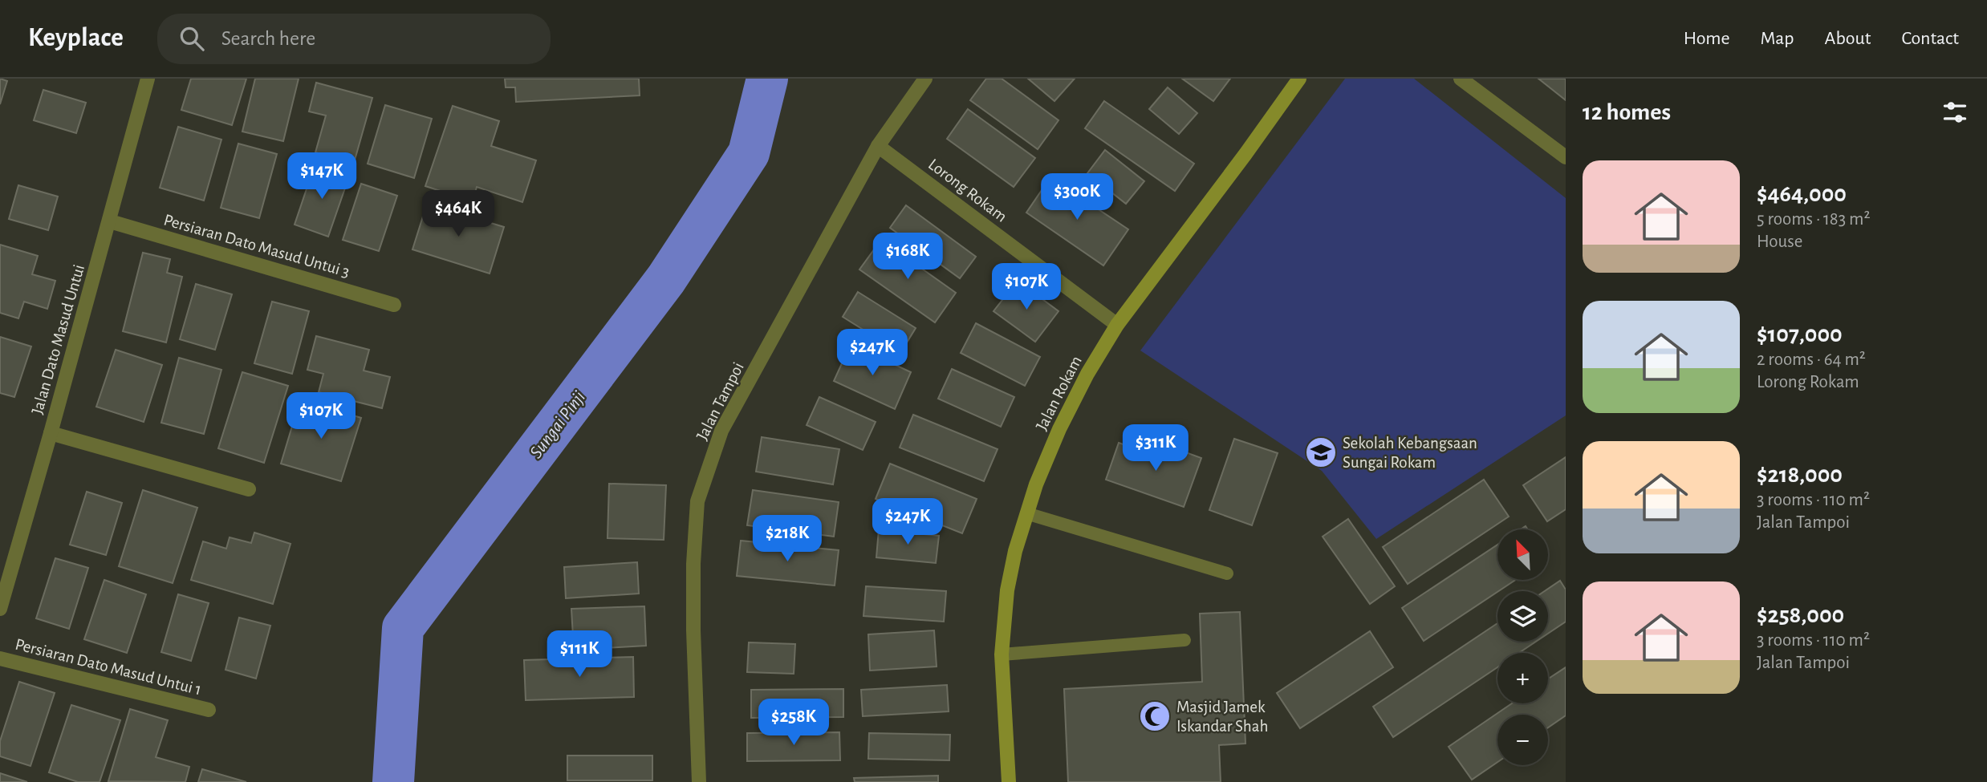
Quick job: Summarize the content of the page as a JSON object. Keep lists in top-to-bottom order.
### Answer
{
  "streets": {
    "main road": ["Jalan Rokam"],
    "street": [
      "Lorong Rokam",
      "Persiaran Dato Masud Untui 3",
      "Jalan Dato Masud Untui",
      "Jalan Tampoi",
      "Persiaran Dato Masud Untui 1"
    ]
  },
  "crossings": [
    ["Lorong Rokam", "Jalan Rokam"],
    ["Lorong Rokam", "Jalan Tampoi"],
    ["Persiaran Dato Masud Untui 3", "Jalan Dato Masud Untui"]
  ],
  "water": ["Sungai Pinji"],
  "places": {
    "school or university": ["Sekolah Kebangsaan Sungai Rokam"],
    "mosque": ["Masjid Jamek Iskandar Shah"]
  },
  "north": "top left",
  "page": {
    "header": "Keyplace",
    "search": "Search here",
    "nav": [
      "Home",
      "Map",
      "About",
      "Contact"
    ],
    "heading": "12 homes",
    "list": [
      {
        "name": "$464,000",
        "note": "5 rooms · 183 m² · House"
      },
      {
        "name": "$107,000",
        "note": "2 rooms · 64 m² · Lorong Rokam"
      },
      {
        "name": "$218,000",
        "note": "3 rooms · 110 m² · Jalan Tampoi"
      },
      {
        "name": "$258,000",
        "note": "3 rooms · 110 m² · Jalan Tampoi"
      }
    ],
    "price": [
      "$147K",
      "$300K",
      "$464K",
      "$168K",
      "$107K",
      "$247K",
      "$107K",
      "$311K",
      "$247K",
      "$218K",
      "$111K",
      "$258K"
    ],
    "map_buttons": ["+", "−"]
  }
}
